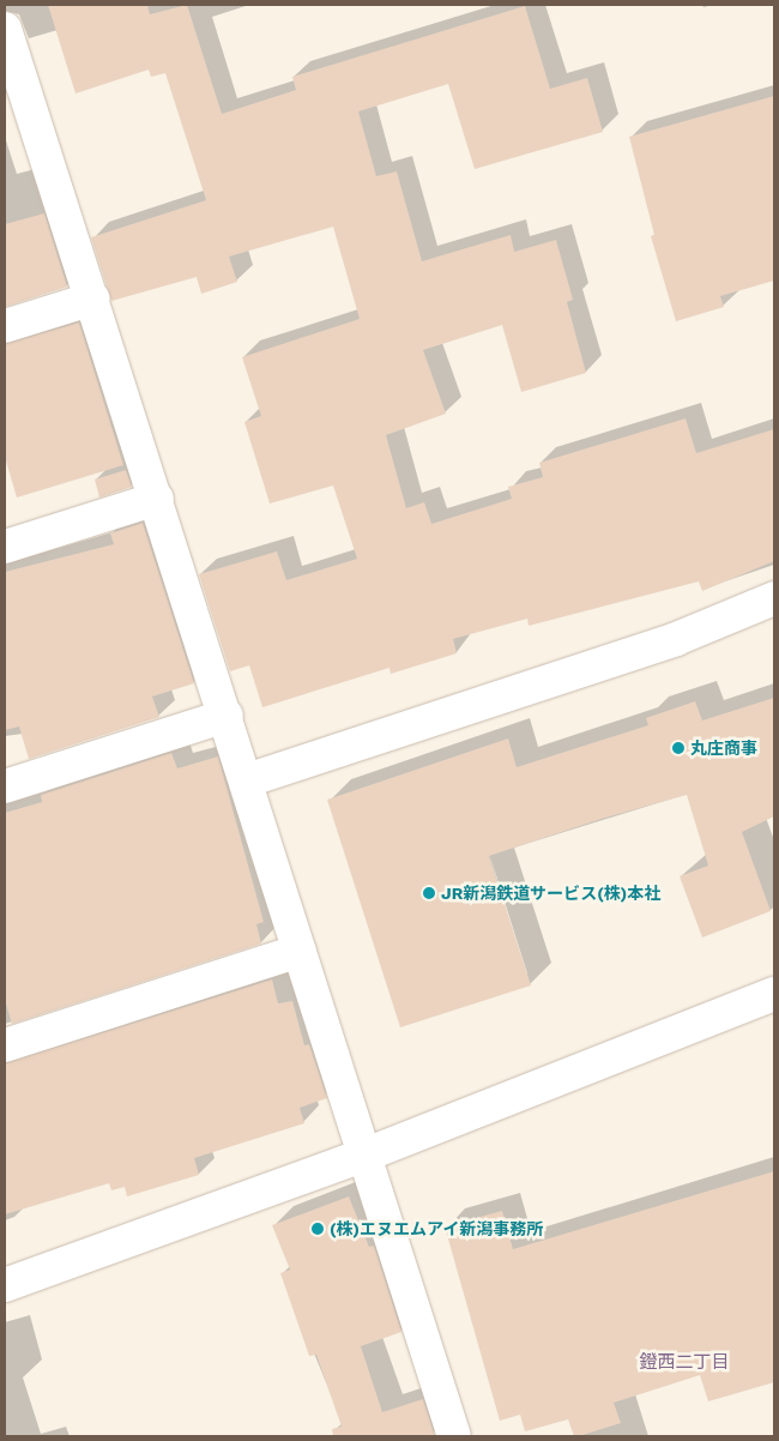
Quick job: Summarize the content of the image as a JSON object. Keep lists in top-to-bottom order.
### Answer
{
  "districts": ["鐙西二丁目"],
  "places": ["丸庄商事", "JR新潟鉄道サービス(株)本社", "(株)エヌエムアイ新潟事務所"]
}
